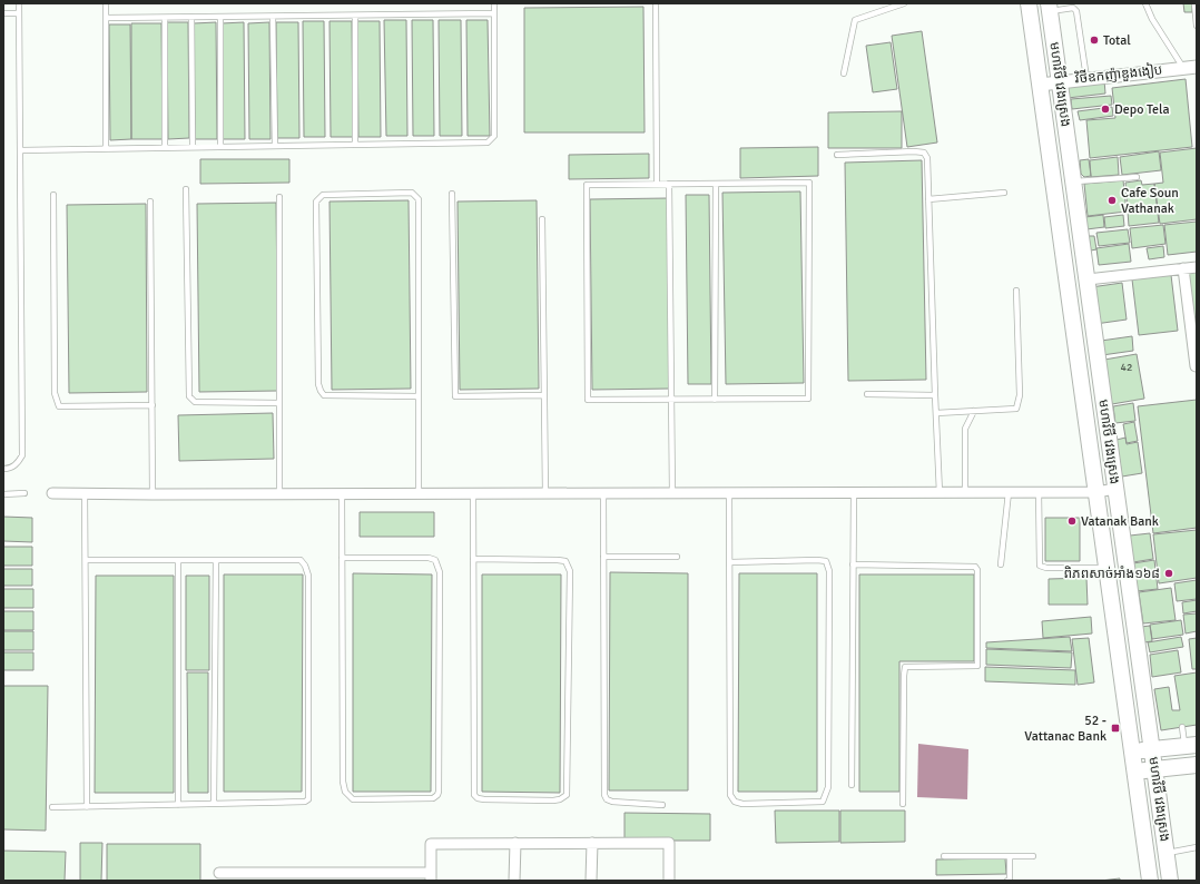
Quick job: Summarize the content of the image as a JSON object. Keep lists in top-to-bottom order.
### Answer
{
  "streets": {
    "main road": ["មហាវិថី វេងស្រេង"],
    "street": ["វិថីឧកញ៉ាឌួងងៀប"]
  },
  "crossings": [
    ["វិថីឧកញ៉ាឌួងងៀប", "មហាវិថី វេងស្រេង"]
  ],
  "places": {
    "other": [
      "Total",
      "Depo Tela",
      "Cafe Soun Vathanak",
      "Vatanak Bank",
      "ពិភពសាច់អាំង១៦៨"
    ],
    "transit": ["52 - Vattanac Bank"]
  },
  "house_numbers": ["42"]
}
